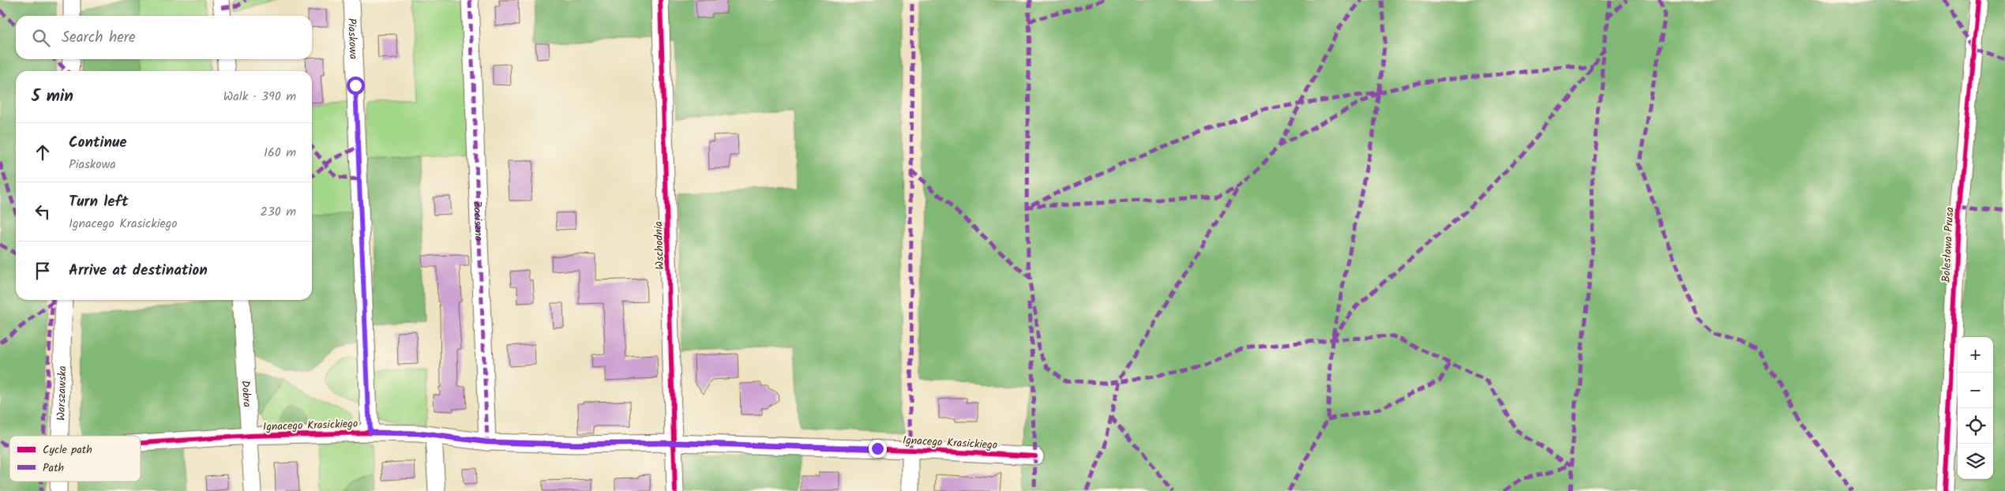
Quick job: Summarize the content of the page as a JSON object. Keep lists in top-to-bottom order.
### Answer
{
  "streets": {
    "street": [
      "Piaskowa",
      "Zaciszna",
      "Bolesława Prusa",
      "Wschodnia",
      "Dobra",
      "Warszawska",
      "Ignacego Krasickiego"
    ]
  },
  "crossings": [
    ["Piaskowa", "Ignacego Krasickiego"],
    ["Zaciszna", "Ignacego Krasickiego"],
    ["Wschodnia", "Ignacego Krasickiego"],
    ["Dobra", "Ignacego Krasickiego"]
  ],
  "legend": ["Cycle path", "Path"],
  "page": {
    "search": "Search here",
    "heading": ["5 min", "Walk · 390 m"],
    "list": [
      ["Continue", "Piaskowa", "160 m"],
      ["Turn left", "Ignacego Krasickiego", "230 m"],
      "Arrive at destination"
    ],
    "map_buttons": ["+", "−"]
  }
}
